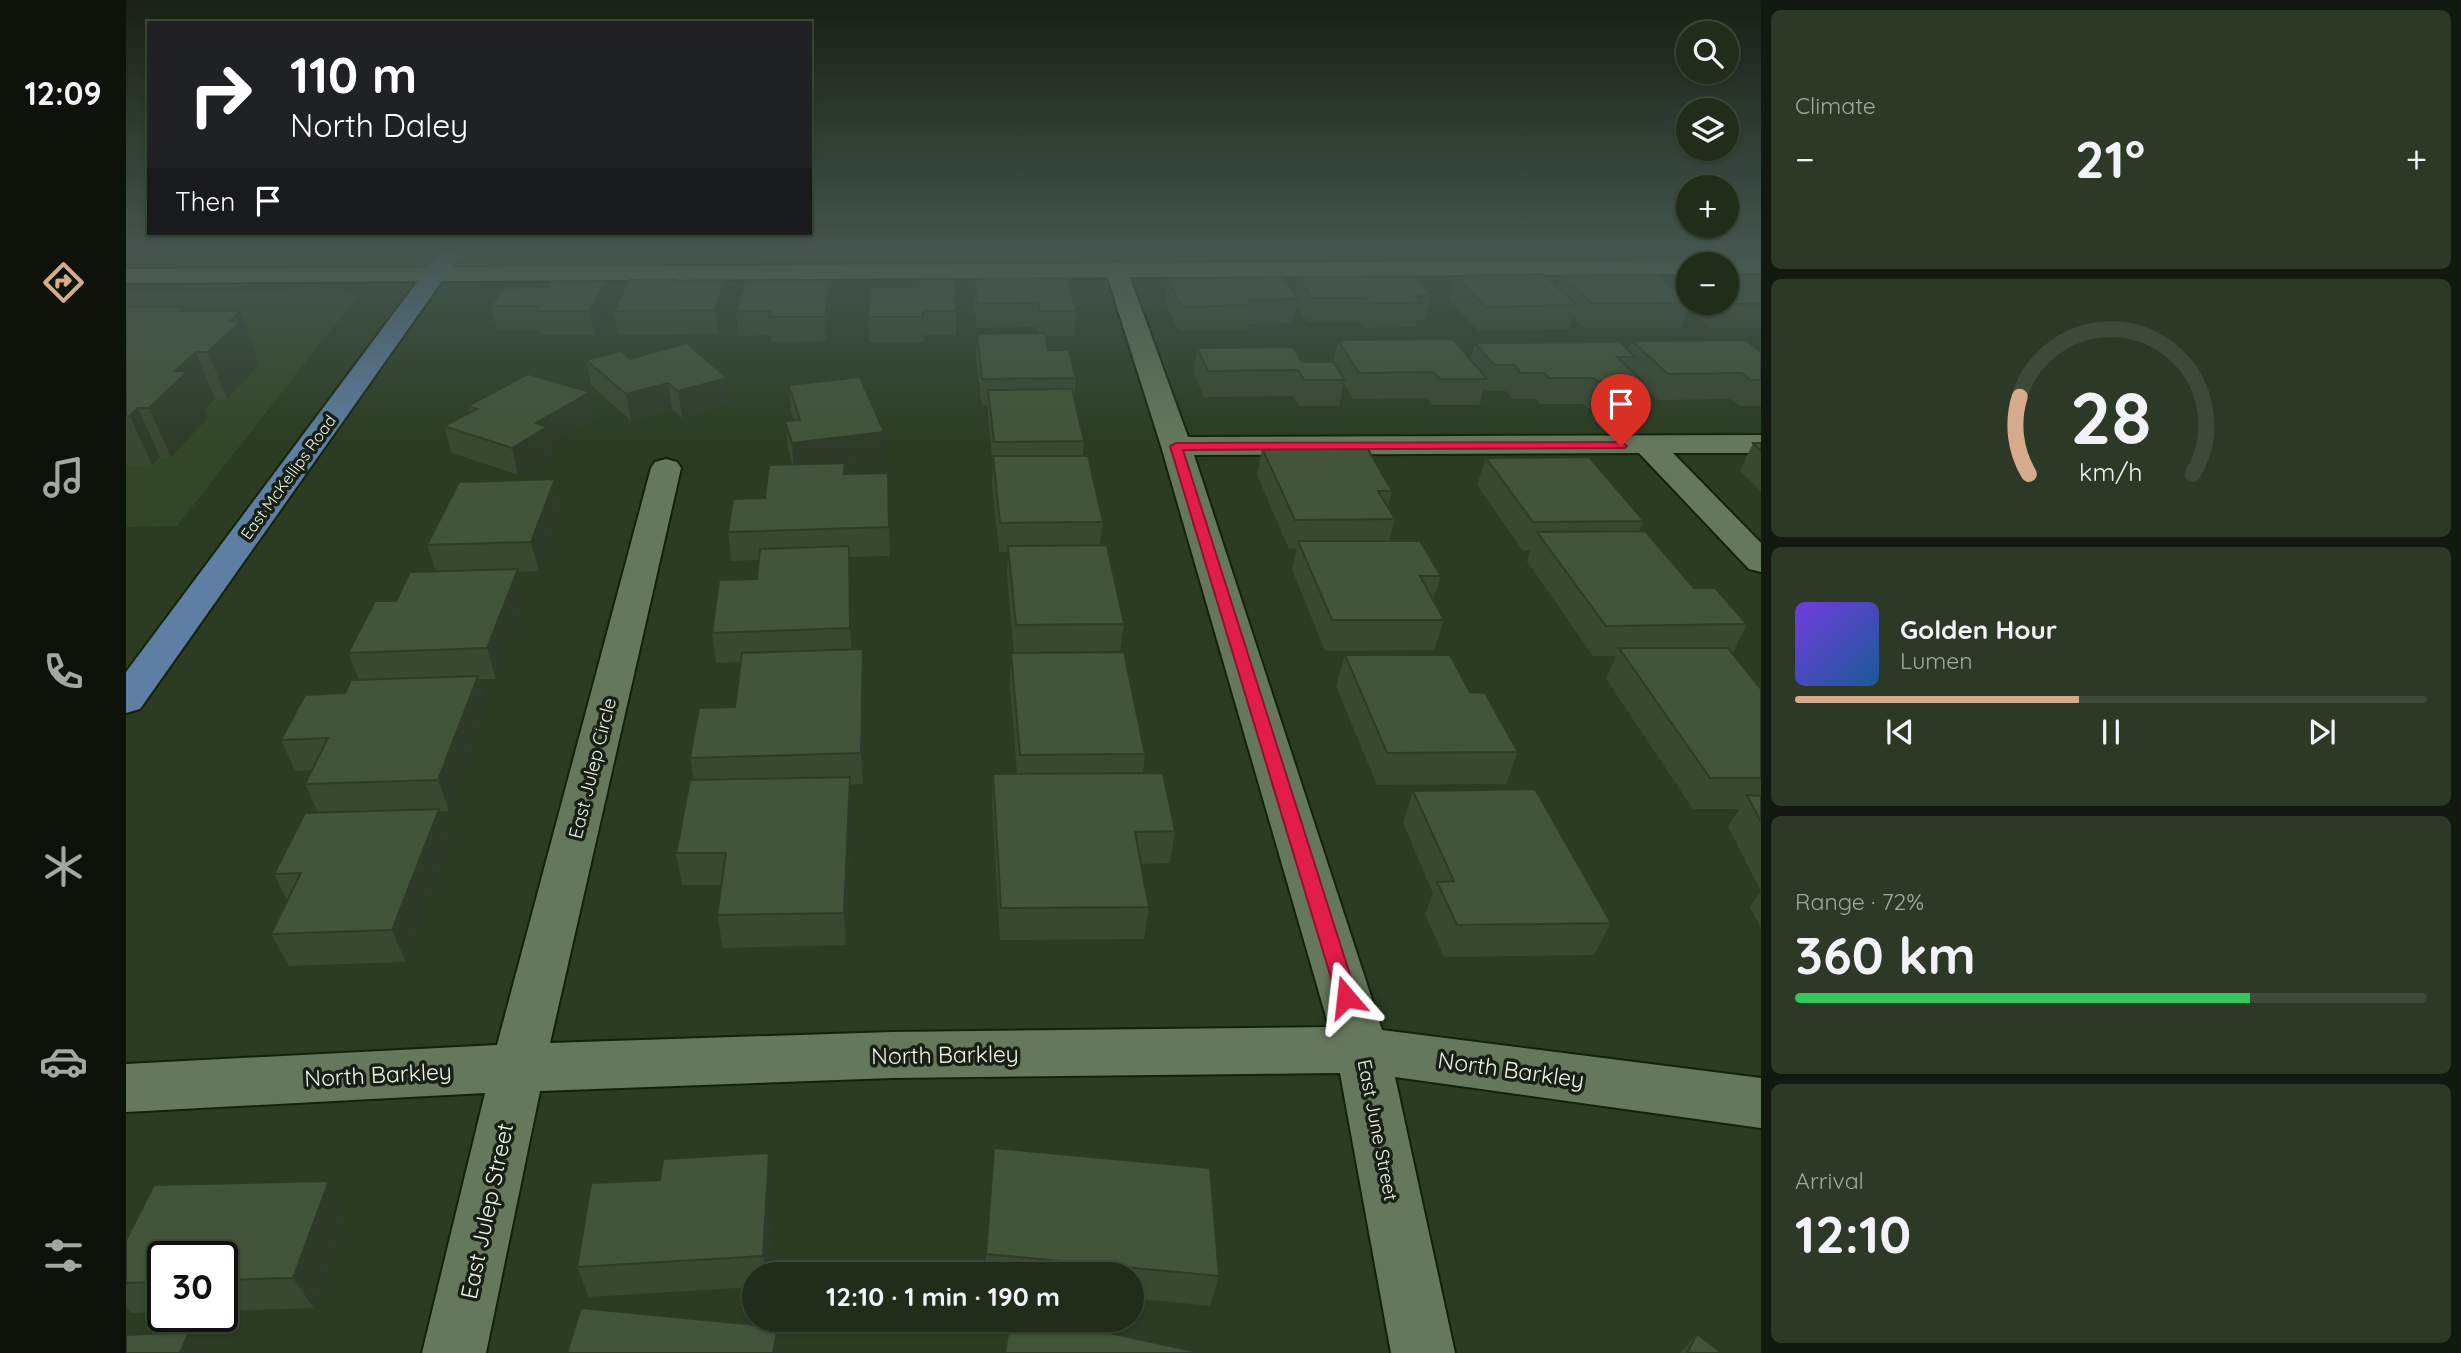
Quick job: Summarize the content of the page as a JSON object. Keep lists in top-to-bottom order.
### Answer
{
  "streets": {
    "main road": ["East McKellips Road"],
    "street": [
      "East Julep Circle",
      "North Barkley",
      "East June Street",
      "East Julep Street"
    ]
  },
  "crossings": [
    ["East Julep Circle", "North Barkley"],
    ["East Julep Circle", "East Julep Street"],
    ["North Barkley", "East June Street"],
    ["North Barkley", "East Julep Street"]
  ],
  "page": {
    "tabs": "12:09",
    "tile": [
      "Climate",
      ["Range · 72%", "360 km"],
      ["Arrival", "12:10"]
    ],
    "map_buttons": ["+", "−"],
    "turn": ["110 m", "North Daley"],
    "heat": ["−", "21°", "+"],
    "then": "Then",
    "song": ["Golden Hour", "Lumen"],
    "limit": "30",
    "trip": "12:10 · 1 min · 190 m",
    "gauge": ["28", "km/h"]
  }
}
